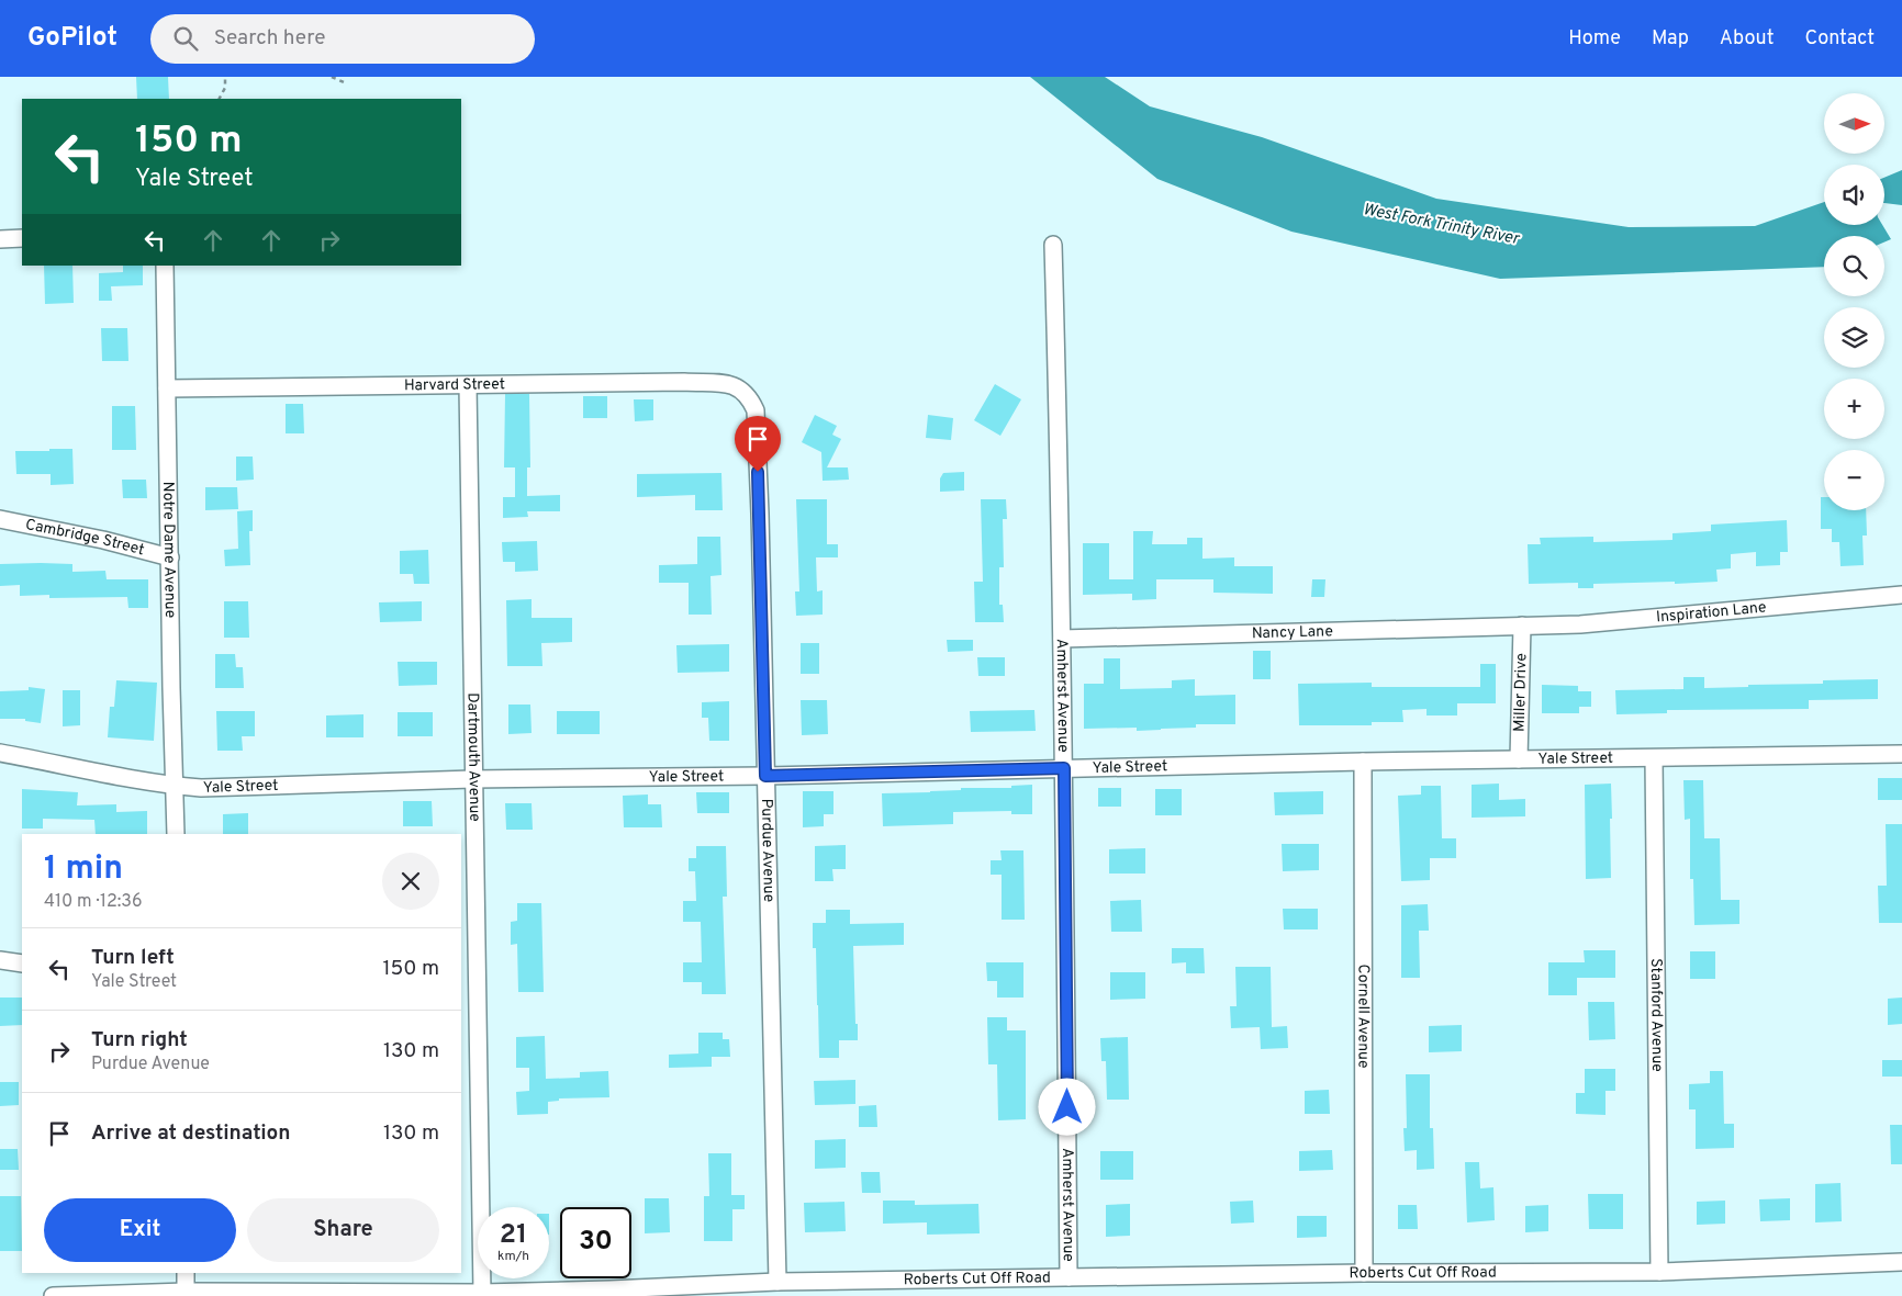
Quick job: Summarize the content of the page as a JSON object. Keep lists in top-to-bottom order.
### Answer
{
  "streets": {
    "street": [
      "Harvard Street",
      "Cambridge Street",
      "Notre Dame Avenue",
      "Inspiration Lane",
      "Nancy Lane",
      "Miller Drive",
      "Amherst Avenue",
      "Dartmouth Avenue",
      "Yale Street",
      "Purdue Avenue",
      "Stanford Avenue",
      "Cornell Avenue",
      "Roberts Cut Off Road"
    ]
  },
  "crossings": [
    ["Harvard Street", "Notre Dame Avenue"],
    ["Harvard Street", "Dartmouth Avenue"],
    ["Harvard Street", "Purdue Avenue"],
    ["Cambridge Street", "Notre Dame Avenue"],
    ["Notre Dame Avenue", "Yale Street"],
    ["Inspiration Lane", "Nancy Lane"],
    ["Inspiration Lane", "Miller Drive"],
    ["Nancy Lane", "Miller Drive"],
    ["Nancy Lane", "Amherst Avenue"],
    ["Miller Drive", "Yale Street"],
    ["Amherst Avenue", "Yale Street"],
    ["Amherst Avenue", "Roberts Cut Off Road"],
    ["Dartmouth Avenue", "Yale Street"],
    ["Dartmouth Avenue", "Roberts Cut Off Road"],
    ["Yale Street", "Purdue Avenue"],
    ["Yale Street", "Stanford Avenue"],
    ["Yale Street", "Cornell Avenue"],
    ["Purdue Avenue", "Roberts Cut Off Road"],
    ["Stanford Avenue", "Roberts Cut Off Road"],
    ["Cornell Avenue", "Roberts Cut Off Road"]
  ],
  "water": ["West Fork Trinity River"],
  "north": "right",
  "page": {
    "header": "GoPilot",
    "search": "Search here",
    "nav": [
      "Home",
      "Map",
      "About",
      "Contact"
    ],
    "map_buttons": ["+", "−"],
    "turn": ["150 m", "Yale Street"],
    "heading": ["1 min", "410 m · 12:36"],
    "list": [
      {
        "name": "Turn left",
        "note": "Yale Street",
        "value": "150 m"
      },
      {
        "name": "Turn right",
        "note": "Purdue Avenue",
        "value": "130 m"
      },
      {
        "name": "Arrive at destination",
        "value": "130 m"
      }
    ],
    "buttons": ["Exit", "Share"],
    "speed": "21 km/h",
    "limit": "30"
  }
}
